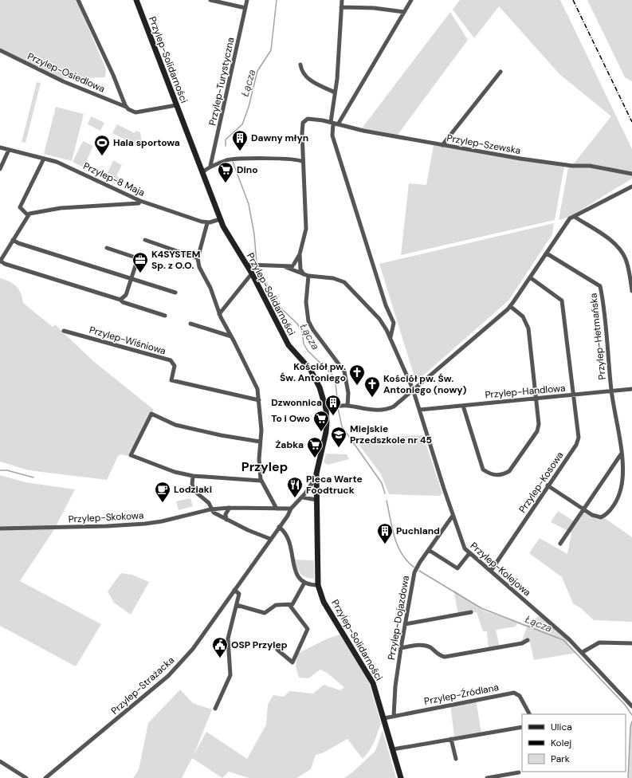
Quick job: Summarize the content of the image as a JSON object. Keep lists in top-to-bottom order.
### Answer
{
  "streets": {
    "main road": ["Przylep-Solidarności"],
    "street": [
      "Przylep-Osiedlowa",
      "Przylep-Turystyczna",
      "Przylep-Szewska",
      "Przylep-8 Maja",
      "Przylep-Hetmańska",
      "Przylep-Wiśniowa",
      "Przylep-Handlowa",
      "Przylep-Kosowa",
      "Przylep-Skokowa",
      "Przylep-Kolejowa",
      "Przylep-Dojazdowa",
      "Przylep-Strażacka",
      "Przylep-Źródlana"
    ]
  },
  "crossings": [
    ["Przylep-Solidarności", "Przylep-Osiedlowa"],
    ["Przylep-Solidarności", "Przylep-Źródlana"],
    ["Przylep-Hetmańska", "Przylep-Handlowa"],
    ["Przylep-Handlowa", "Przylep-Kosowa"],
    ["Przylep-Handlowa", "Przylep-Kolejowa"],
    ["Przylep-Kosowa", "Przylep-Kolejowa"],
    ["Przylep-Skokowa", "Przylep-Strażacka"],
    ["Przylep-Kolejowa", "Przylep-Dojazdowa"],
    ["Przylep-Dojazdowa", "Przylep-Źródlana"]
  ],
  "districts": ["Przylep"],
  "water": ["Łącza"],
  "places": {
    "building": ["Dawny młyn", "Dzwonnica", "Puchland"],
    "sports": ["Hala sportowa"],
    "supermarket": ["Dino", "To i Owo", "Żabka"],
    "office": ["K4SYSTEM Sp. z O.O."],
    "church": ["Kościół pw. Św. Antoniego", "Kościół pw. Św. Antoniego (nowy)"],
    "school or university": ["Miejskie Przedszkole nr 45"],
    "restaurant": ["Pieca Warte Foodtruck"],
    "cafe": ["Lodziaki"],
    "public building": ["OSP Przylep"]
  },
  "legend": ["Ulica", "Kolej", "Park"]
}
